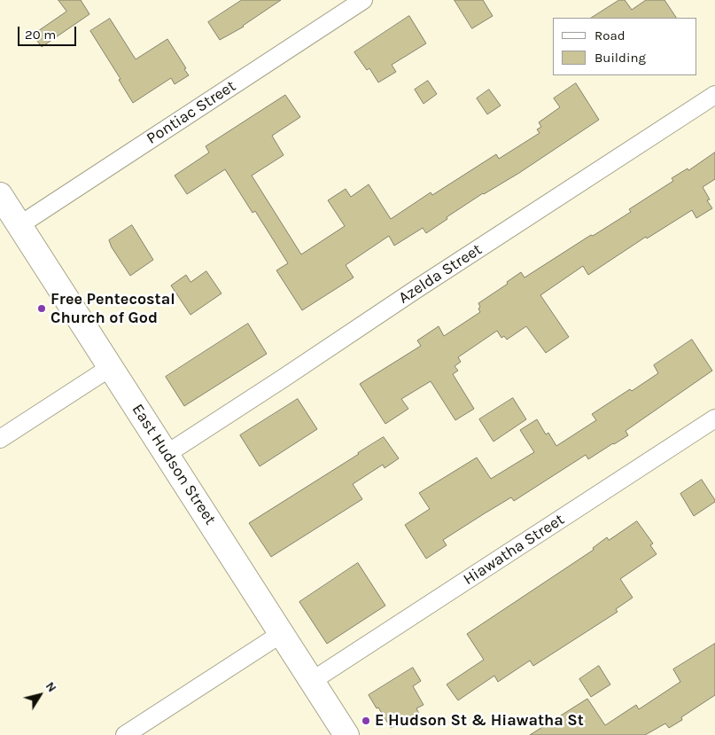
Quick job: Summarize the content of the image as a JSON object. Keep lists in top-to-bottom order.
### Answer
{
  "streets": {
    "main road": ["East Hudson Street"],
    "street": ["Pontiac Street", "Azelda Street", "Hiawatha Street"]
  },
  "crossings": [
    ["Pontiac Street", "East Hudson Street"],
    ["Azelda Street", "East Hudson Street"],
    ["East Hudson Street", "Hiawatha Street"]
  ],
  "places": ["Free Pentecostal Church of God", "E Hudson St & Hiawatha St"],
  "legend": ["Road", "Building"],
  "scale_bar": "20 m",
  "north": "top right"
}
